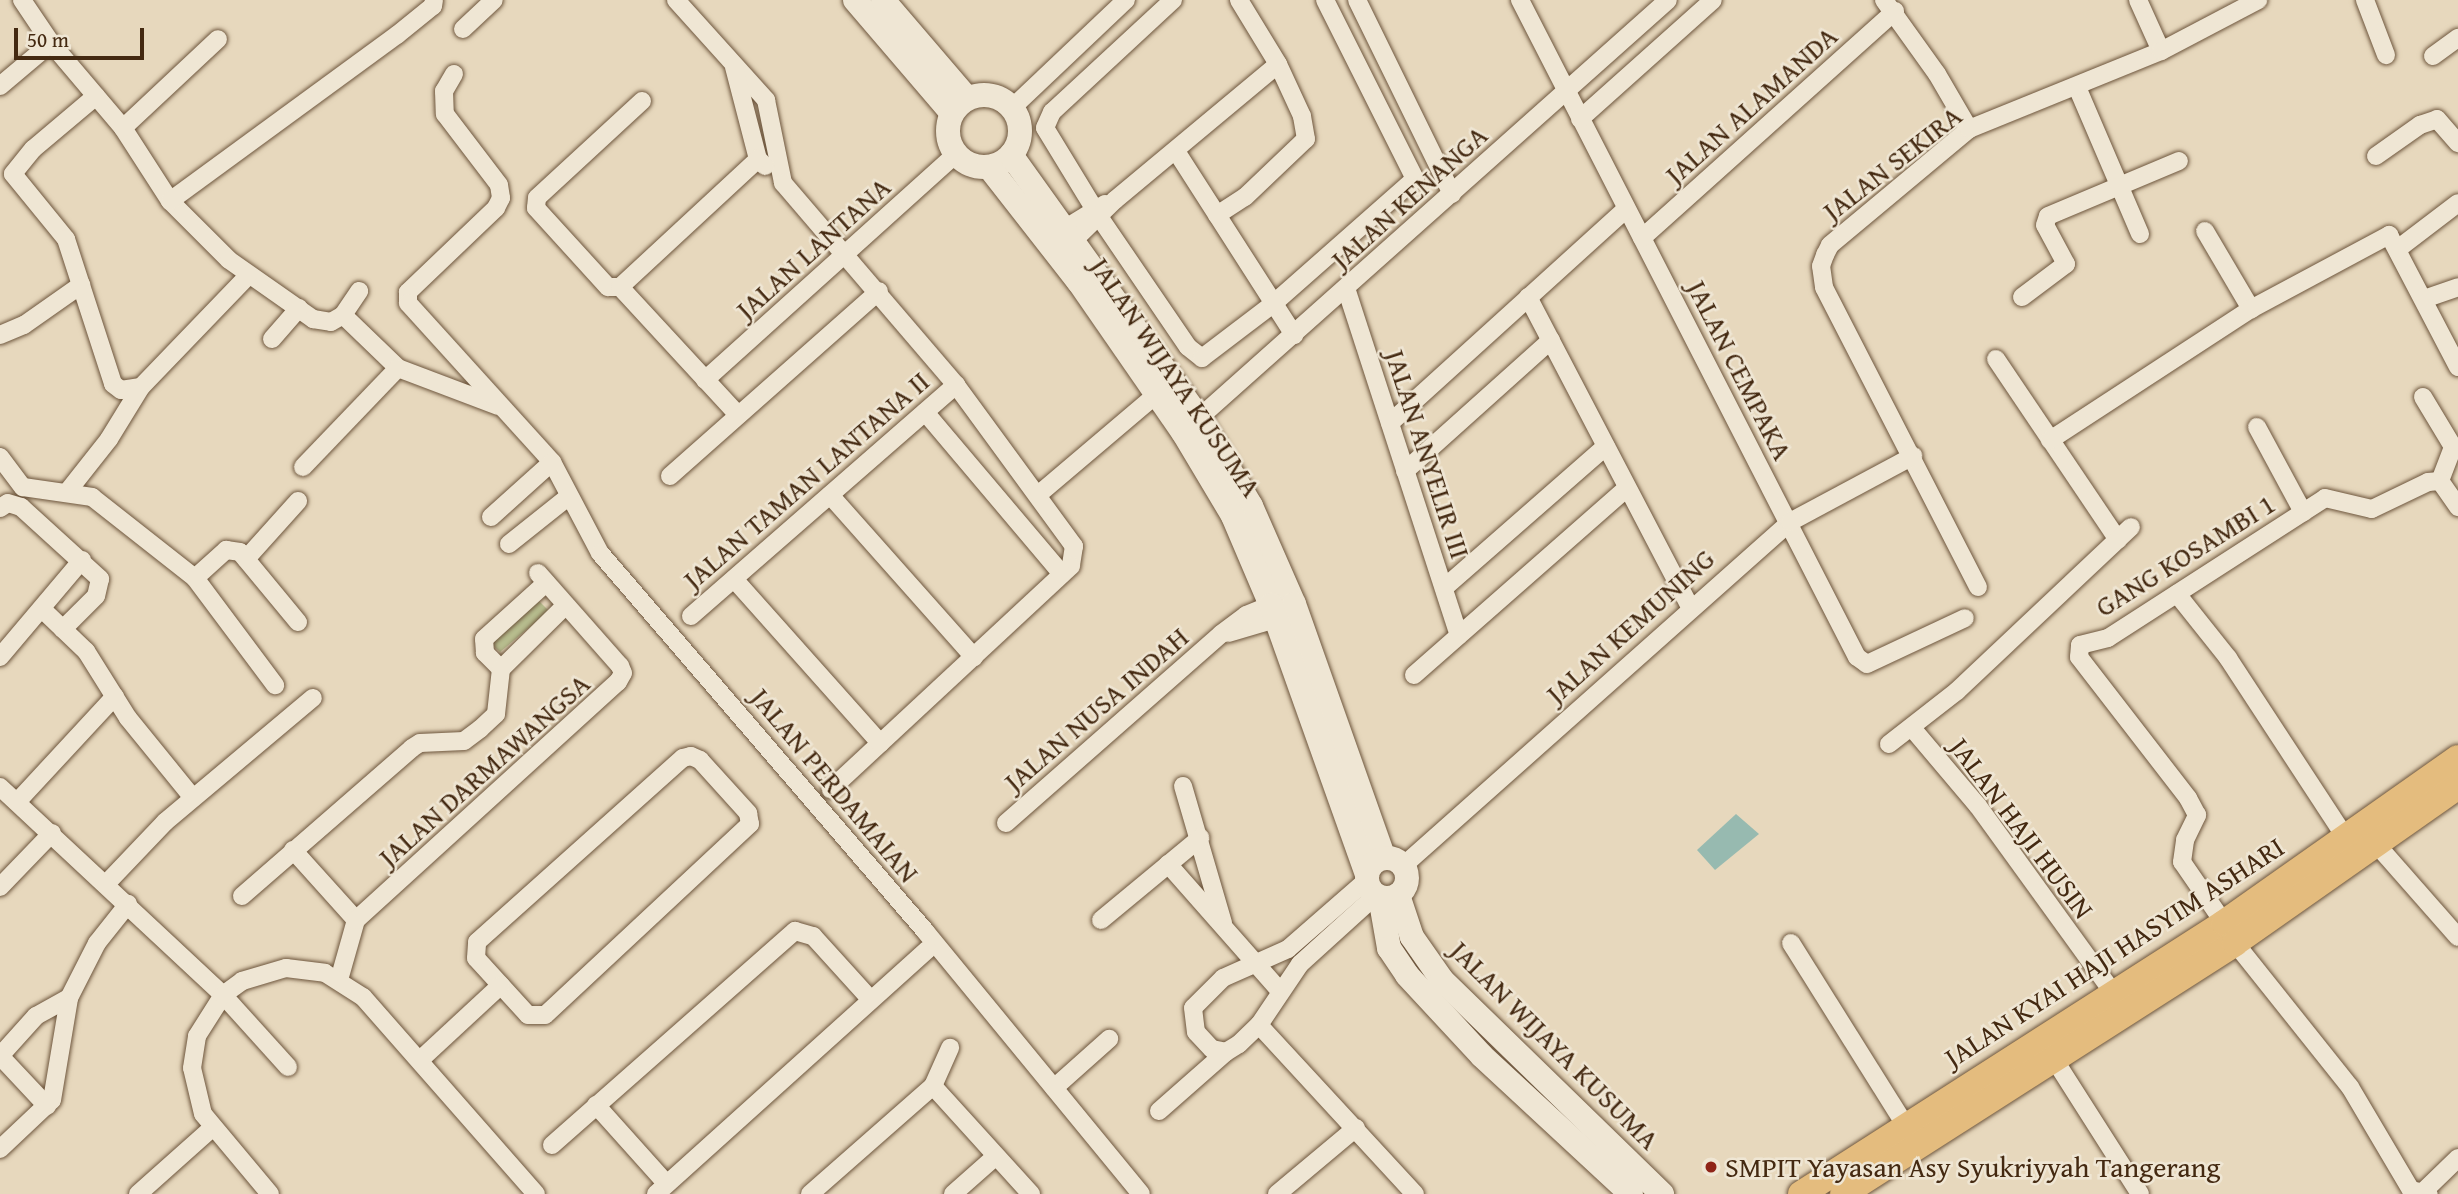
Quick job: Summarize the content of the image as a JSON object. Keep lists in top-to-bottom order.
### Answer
{
  "streets": {
    "main road": ["JALAN KYAI HAJI HASYIM ASHARI"],
    "street": [
      "JALAN ALAMANDA",
      "JALAN SEKIRA",
      "JALAN KENANGA",
      "JALAN LANTANA",
      "JALAN CEMPAKA",
      "JALAN WIJAYA KUSUMA",
      "JALAN ANYELIR III",
      "JALAN TAMAN LANTANA II",
      "GANG KOSAMBI 1",
      "JALAN KEMUNING",
      "JALAN NUSA INDAH",
      "JALAN DARMAWANGSA",
      "JALAN PERDAMAIAN",
      "JALAN HAJI HUSIN"
    ]
  },
  "crossings": [
    ["JALAN ALAMANDA", "JALAN CEMPAKA"],
    ["JALAN SEKIRA", "JALAN KEMUNING"],
    ["JALAN KENANGA", "JALAN CEMPAKA"],
    ["JALAN KENANGA", "JALAN WIJAYA KUSUMA"],
    ["JALAN KENANGA", "JALAN ANYELIR III"],
    ["JALAN LANTANA", "JALAN WIJAYA KUSUMA"],
    ["JALAN CEMPAKA", "JALAN KEMUNING"],
    ["JALAN WIJAYA KUSUMA", "JALAN KEMUNING"],
    ["JALAN WIJAYA KUSUMA", "JALAN NUSA INDAH"],
    ["GANG KOSAMBI 1", "JALAN KYAI HAJI HASYIM ASHARI"],
    ["JALAN HAJI HUSIN", "JALAN KYAI HAJI HASYIM ASHARI"]
  ],
  "places": ["SMPIT Yayasan Asy Syukriyyah Tangerang"],
  "scale_bar": "50 m"
}
